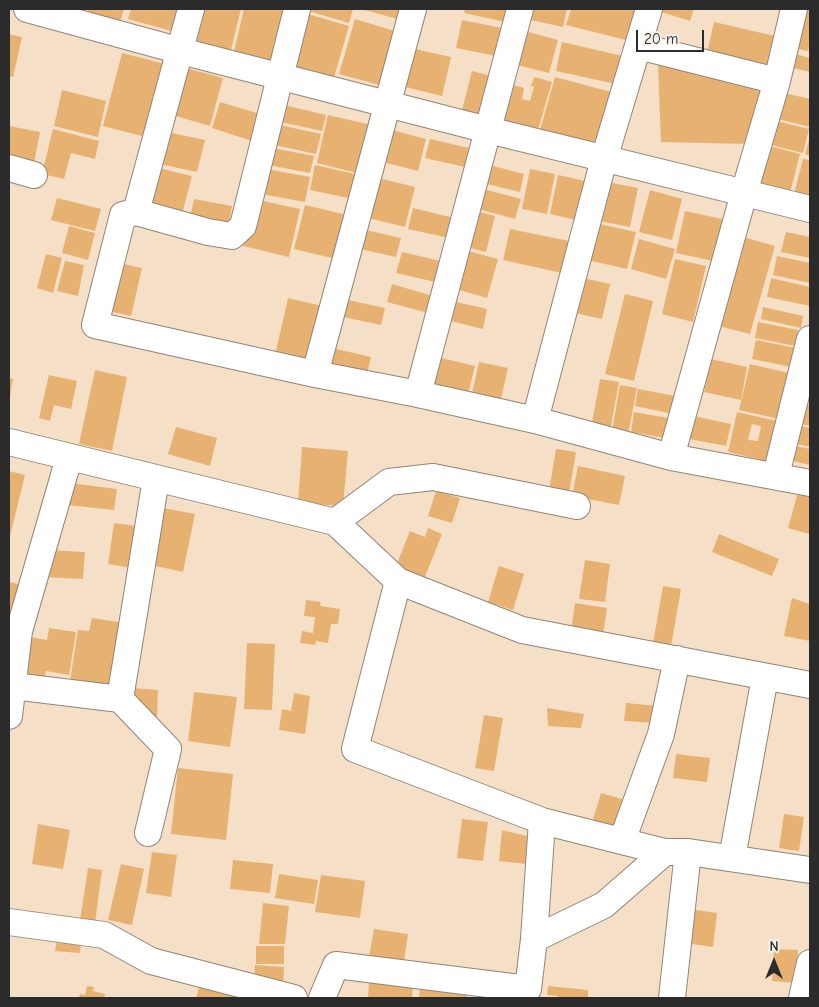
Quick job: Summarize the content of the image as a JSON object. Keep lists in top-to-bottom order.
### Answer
{
  "scale_bar": "20 m",
  "north": "top"
}
